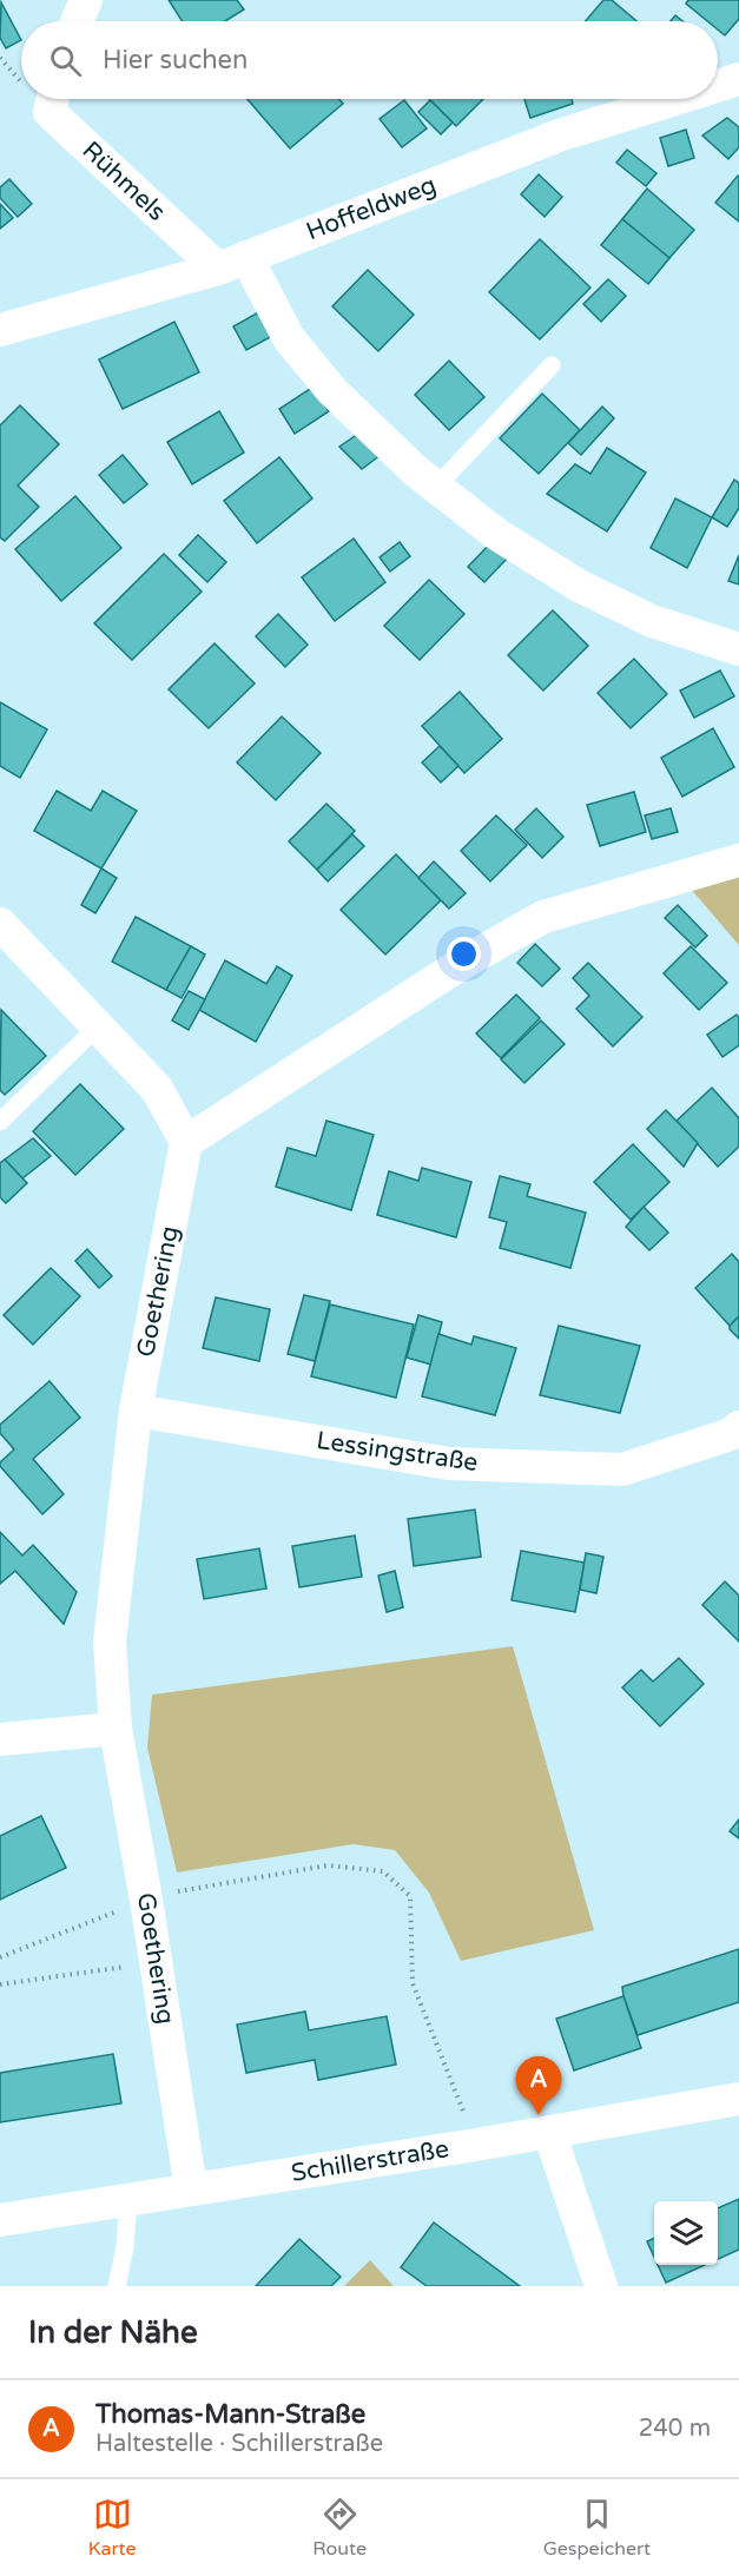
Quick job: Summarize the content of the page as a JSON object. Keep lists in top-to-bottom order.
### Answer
{
  "streets": {
    "street": [
      "Rühmels",
      "Hoffeldweg",
      "Goethering",
      "Lessingstraße",
      "Schillerstraße"
    ]
  },
  "crossings": [
    ["Rühmels", "Hoffeldweg"],
    ["Goethering", "Lessingstraße"],
    ["Goethering", "Schillerstraße"]
  ],
  "page": {
    "search": "Hier suchen",
    "pins": "A",
    "heading": "In der Nähe",
    "list": [
      {
        "mark": "A",
        "name": "Thomas-Mann-Straße",
        "note": "Haltestelle · Schillerstraße",
        "value": "240 m"
      }
    ],
    "nav": ["Karte", "Route", "Gespeichert"]
  }
}
